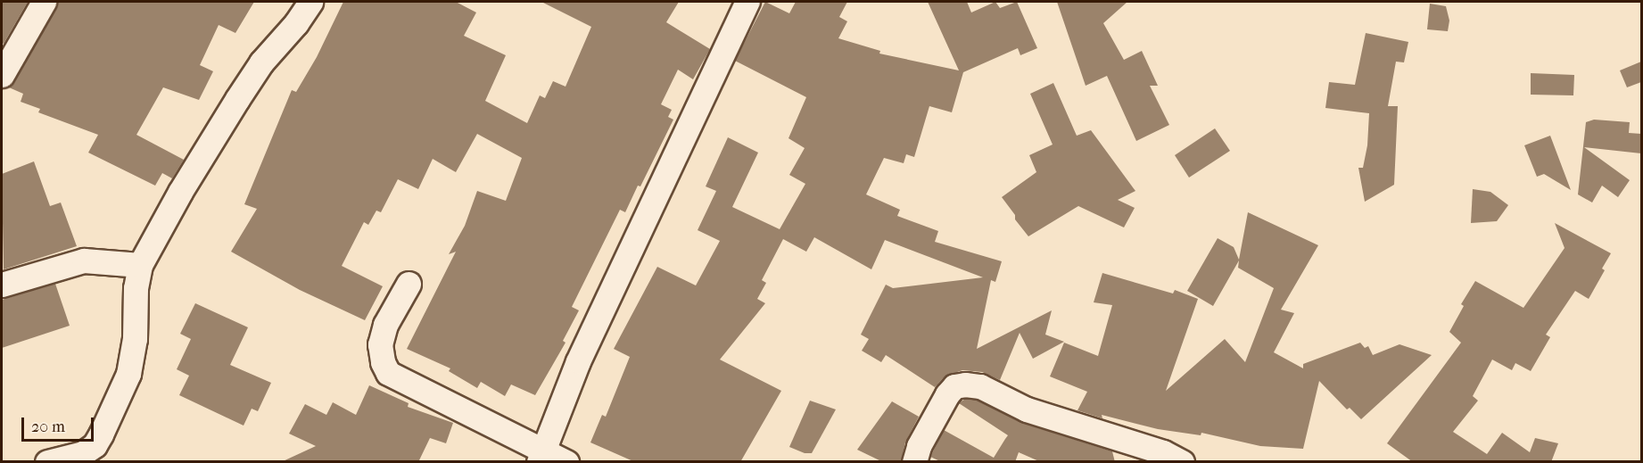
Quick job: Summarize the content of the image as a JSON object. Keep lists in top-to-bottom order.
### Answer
{
  "scale_bar": "20 m"
}
